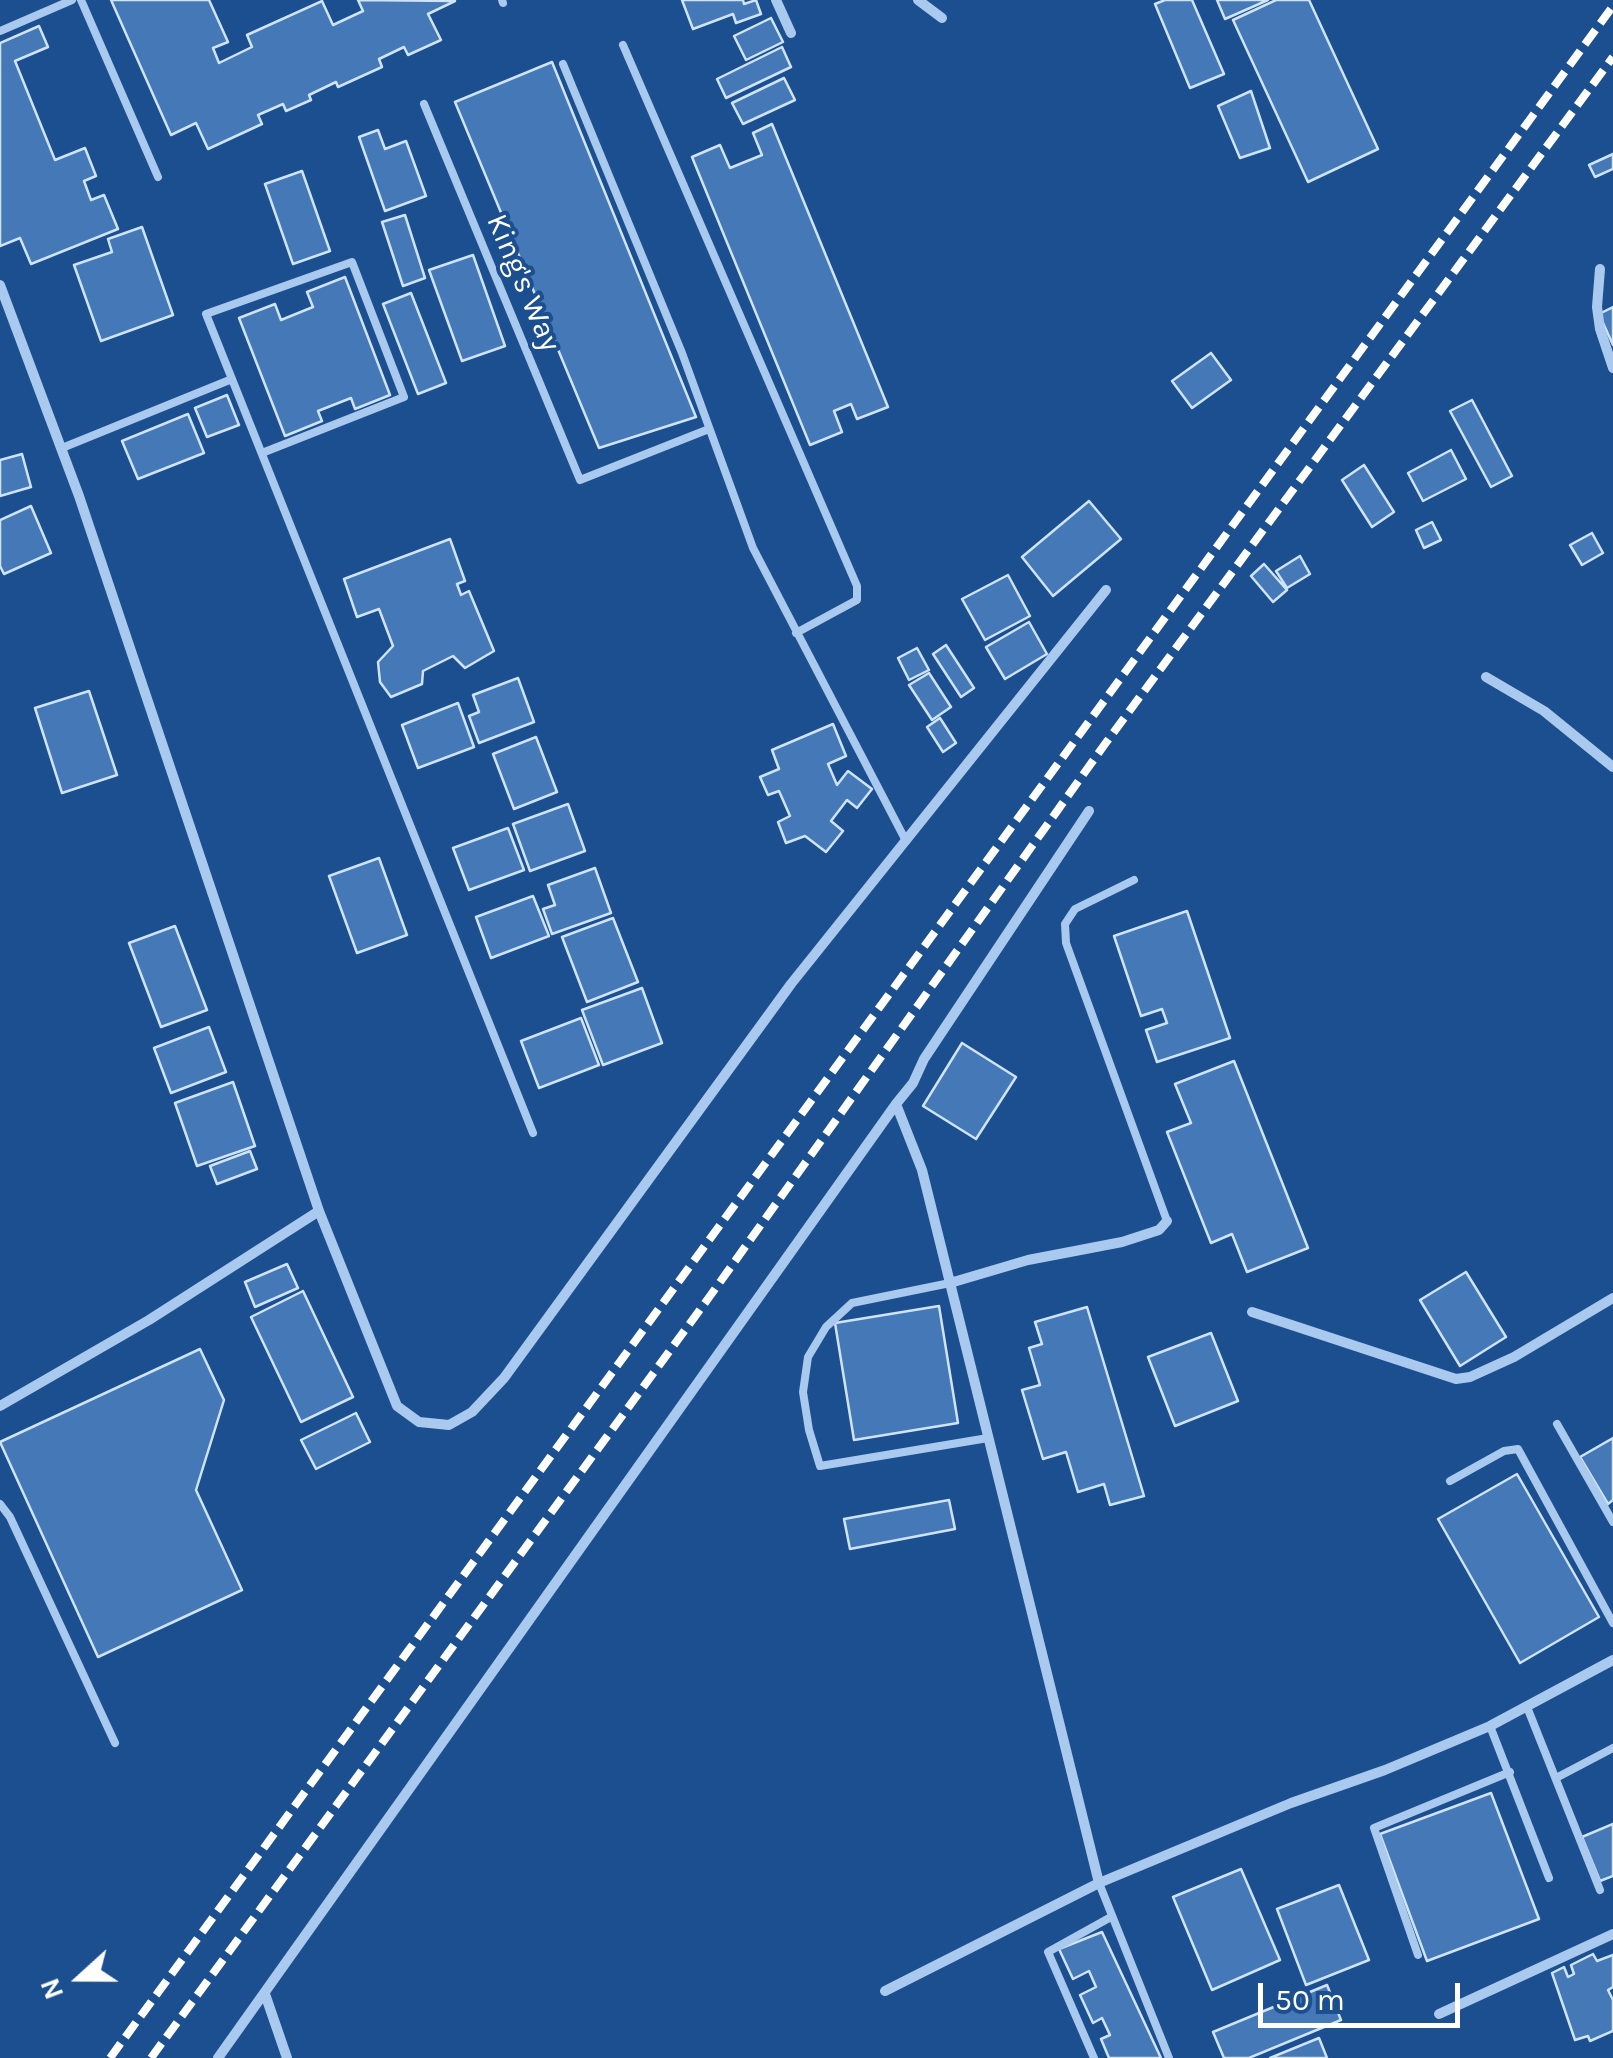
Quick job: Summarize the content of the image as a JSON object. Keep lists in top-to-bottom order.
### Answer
{
  "streets": {
    "lane": ["King's Way"]
  },
  "scale_bar": "50 m",
  "north": "left"
}
